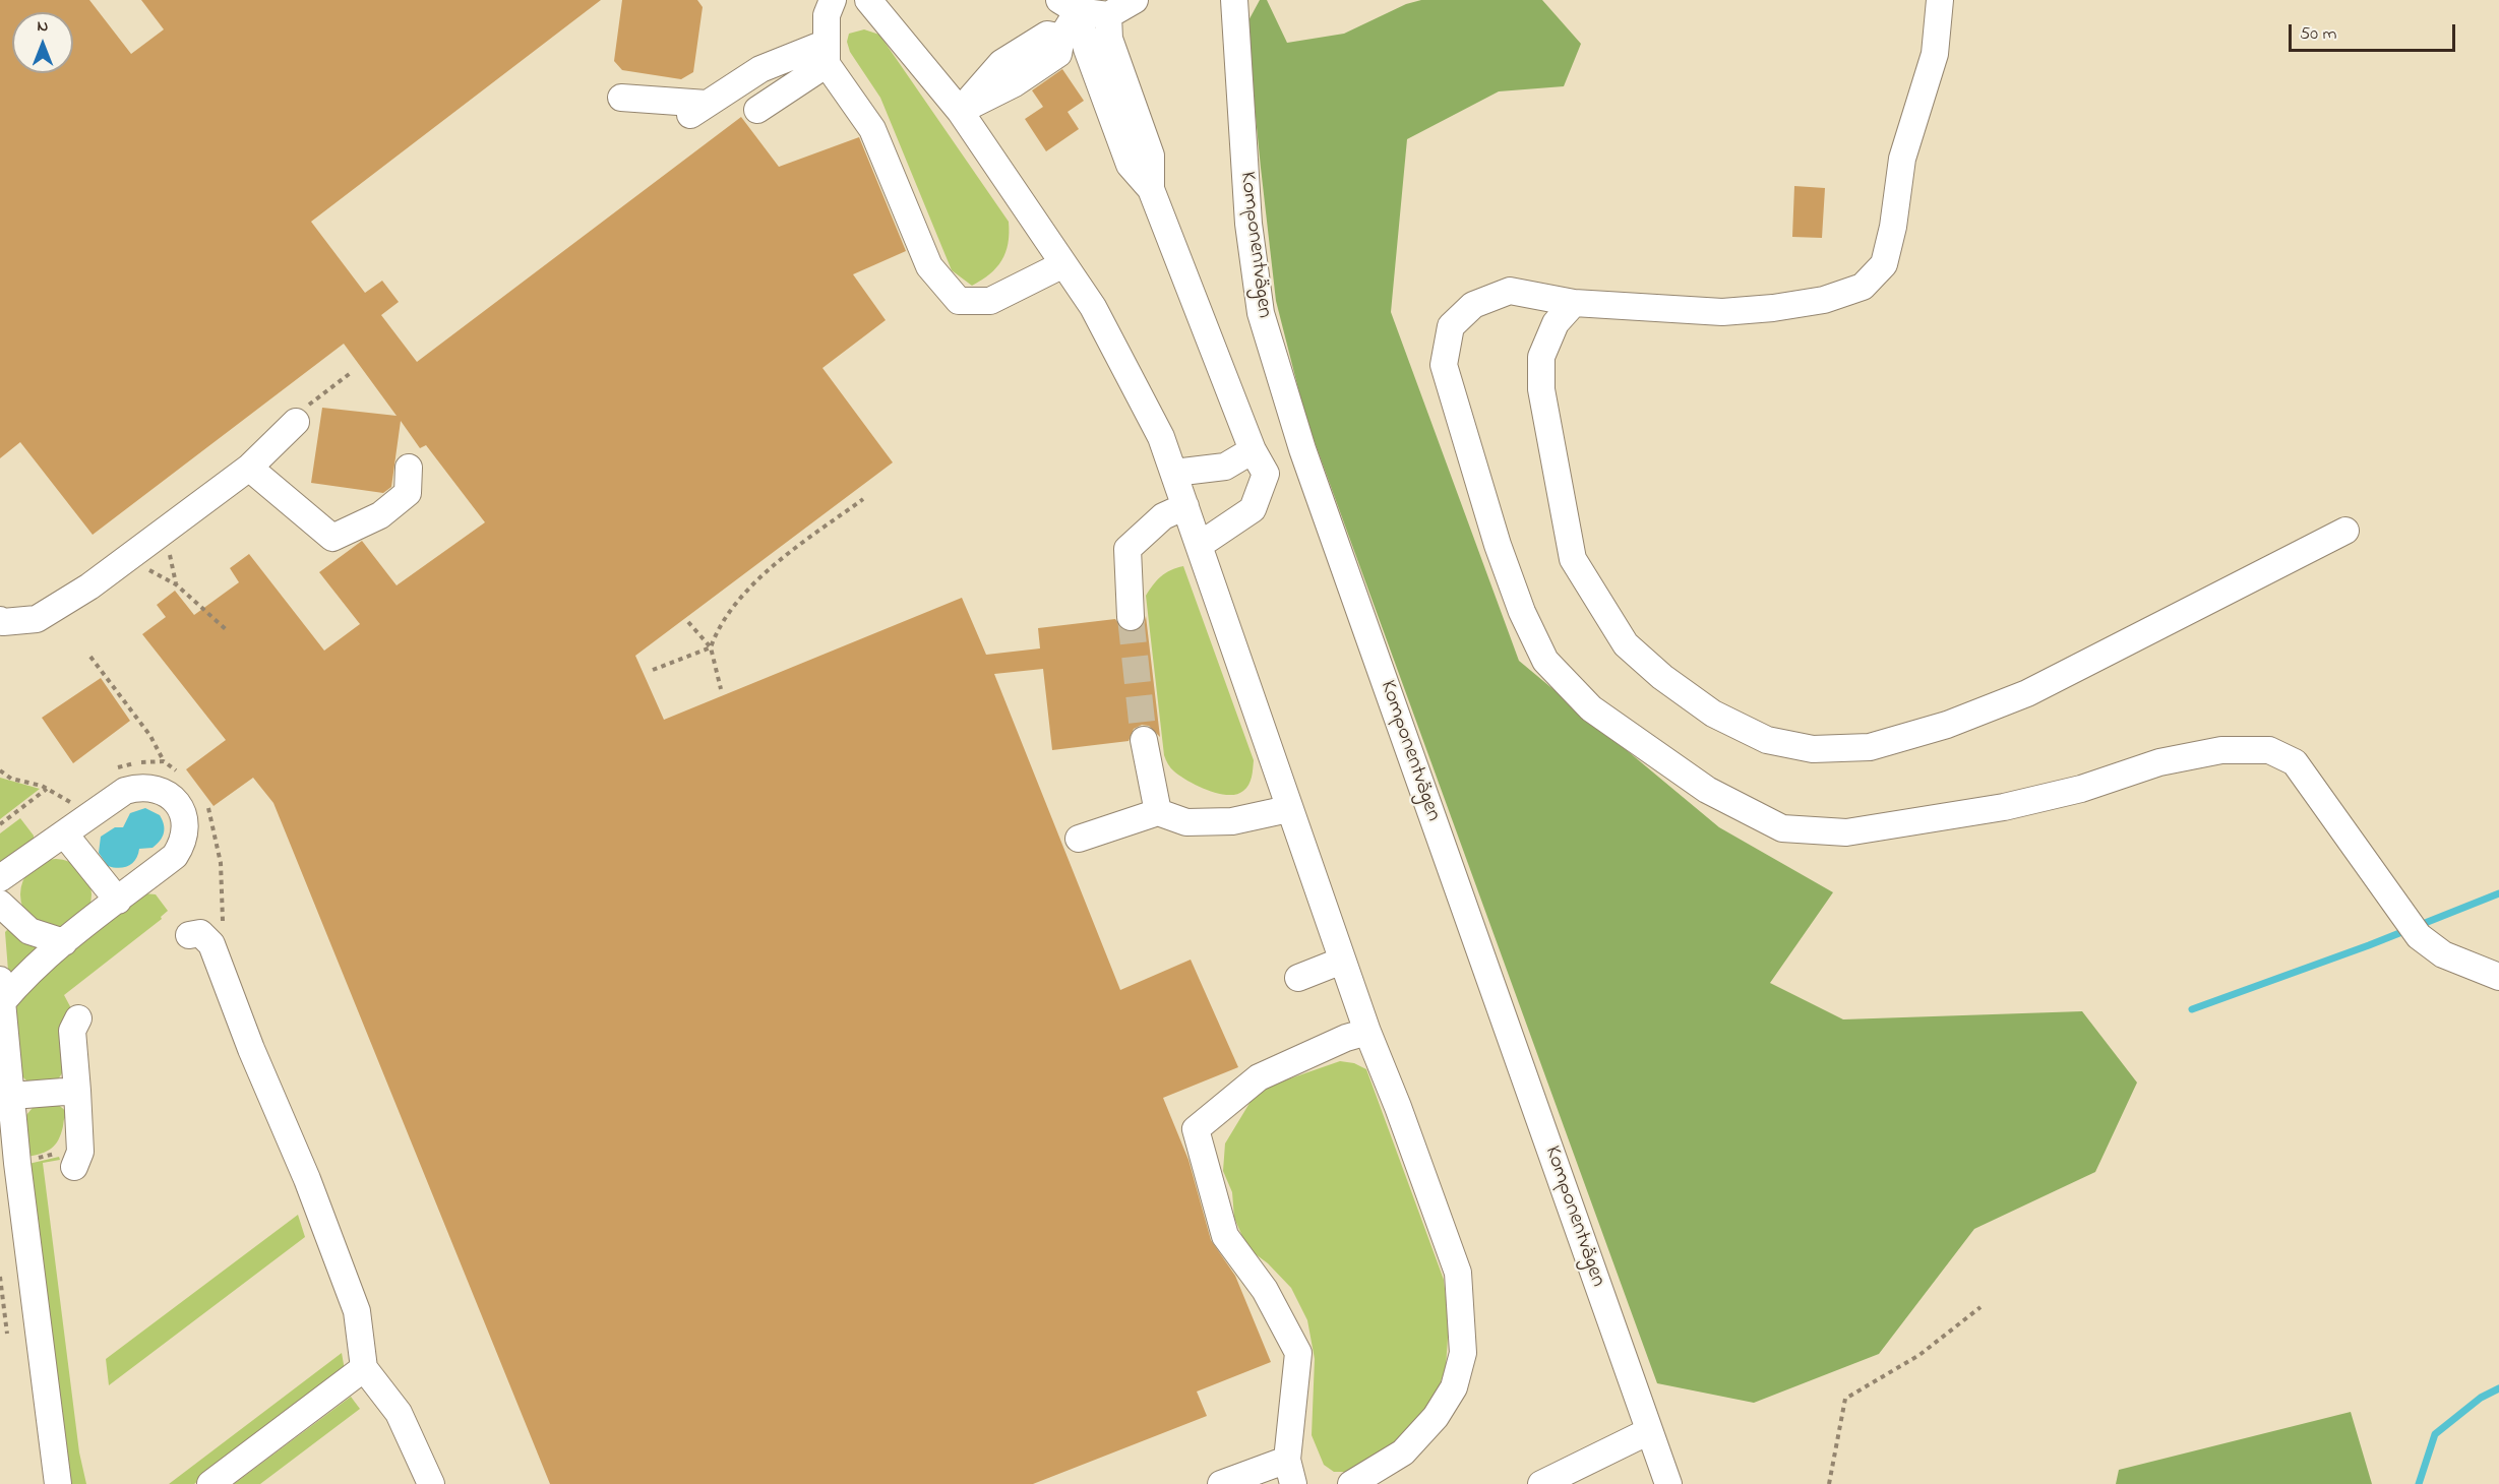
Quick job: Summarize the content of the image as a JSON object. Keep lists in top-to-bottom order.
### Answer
{
  "streets": {
    "street": ["Komponentvägen"]
  },
  "scale_bar": "50 m",
  "north": "top"
}
